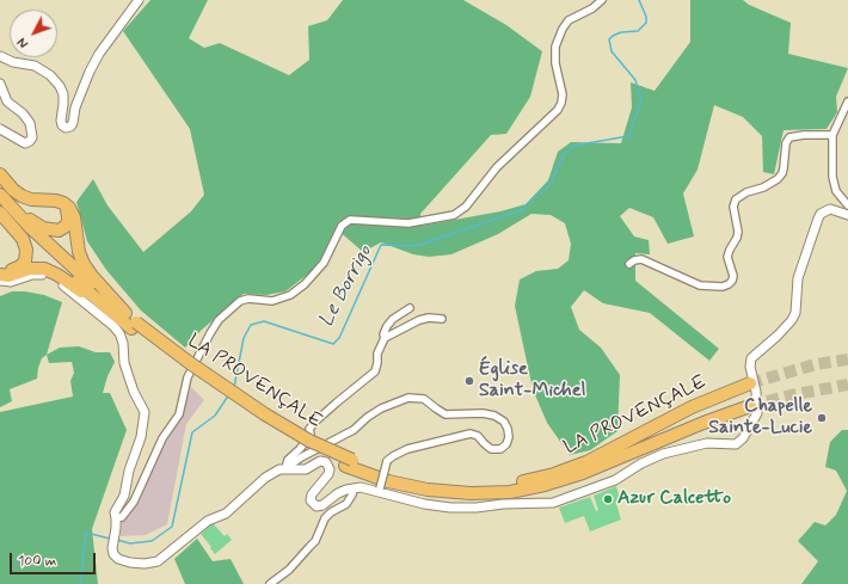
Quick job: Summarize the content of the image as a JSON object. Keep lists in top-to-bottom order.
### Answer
{
  "streets": {
    "highway": ["LA PROVENÇALE"]
  },
  "water": ["Le Borrigo"],
  "places": ["Église Saint-Michel", "Chapelle Sainte-Lucie", "Azur Calcetto"],
  "scale_bar": "100 m",
  "north": "bottom left"
}
